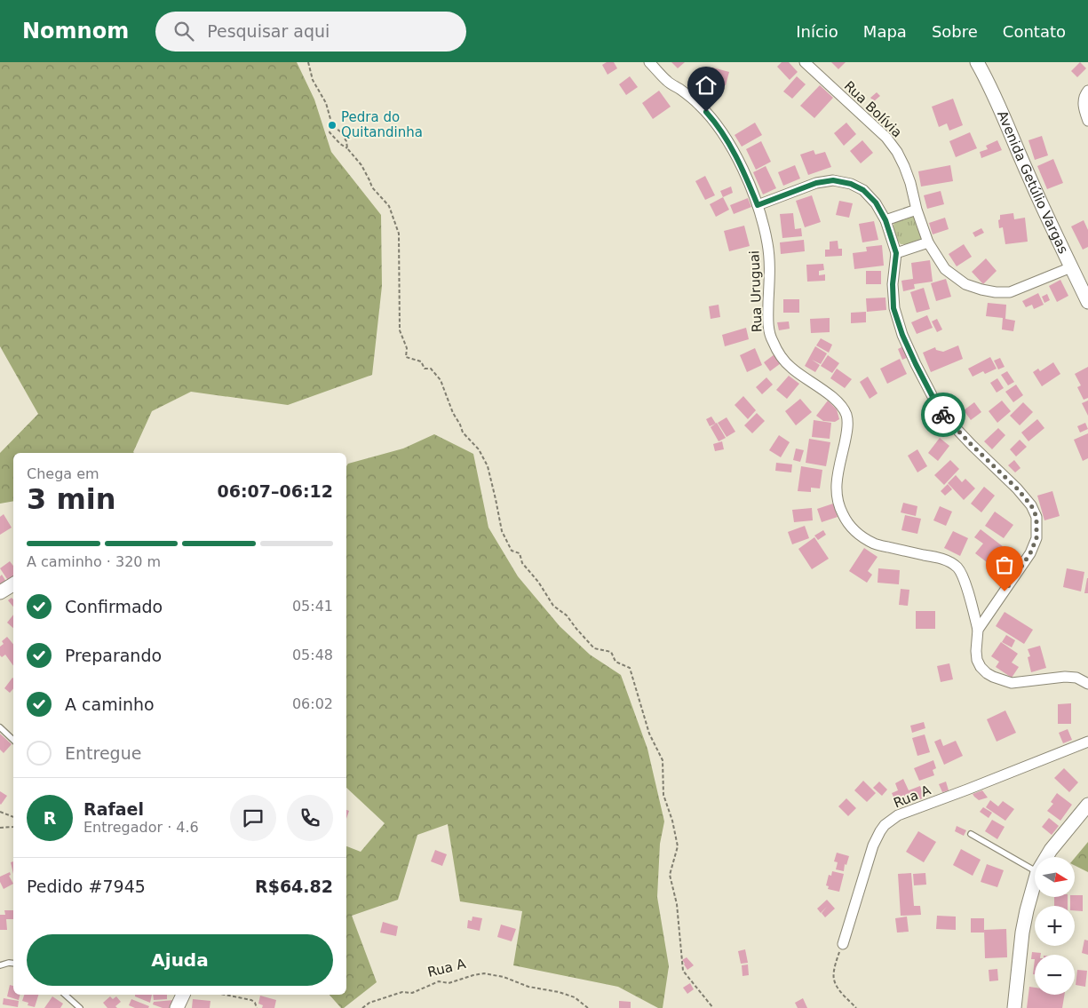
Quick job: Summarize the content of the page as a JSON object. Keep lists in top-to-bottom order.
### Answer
{
  "streets": {
    "street": [
      "Rua Bolívia",
      "Avenida Getúlio Vargas",
      "Rua Uruguai",
      "Rua A"
    ]
  },
  "crossings": [
    ["Rua Bolívia", "Avenida Getúlio Vargas"]
  ],
  "places": ["Pedra do Quitandinha"],
  "north": "right",
  "page": {
    "header": "Nomnom",
    "search": "Pesquisar aqui",
    "nav": [
      "Início",
      "Mapa",
      "Sobre",
      "Contato"
    ],
    "heading": ["3 min", "Chega em", "06:07–06:12"],
    "panel": [
      "Rafael",
      "Entregador · 4.6",
      "Pedido #7945",
      "R$64.82"
    ],
    "bar": "A caminho · 320 m",
    "list": [
      ["Confirmado", "05:41"],
      ["Preparando", "05:48"],
      ["A caminho", "06:02"],
      "Entregue"
    ],
    "round": "R",
    "map_buttons": ["+", "−"],
    "buttons": "Ajuda"
  }
}
